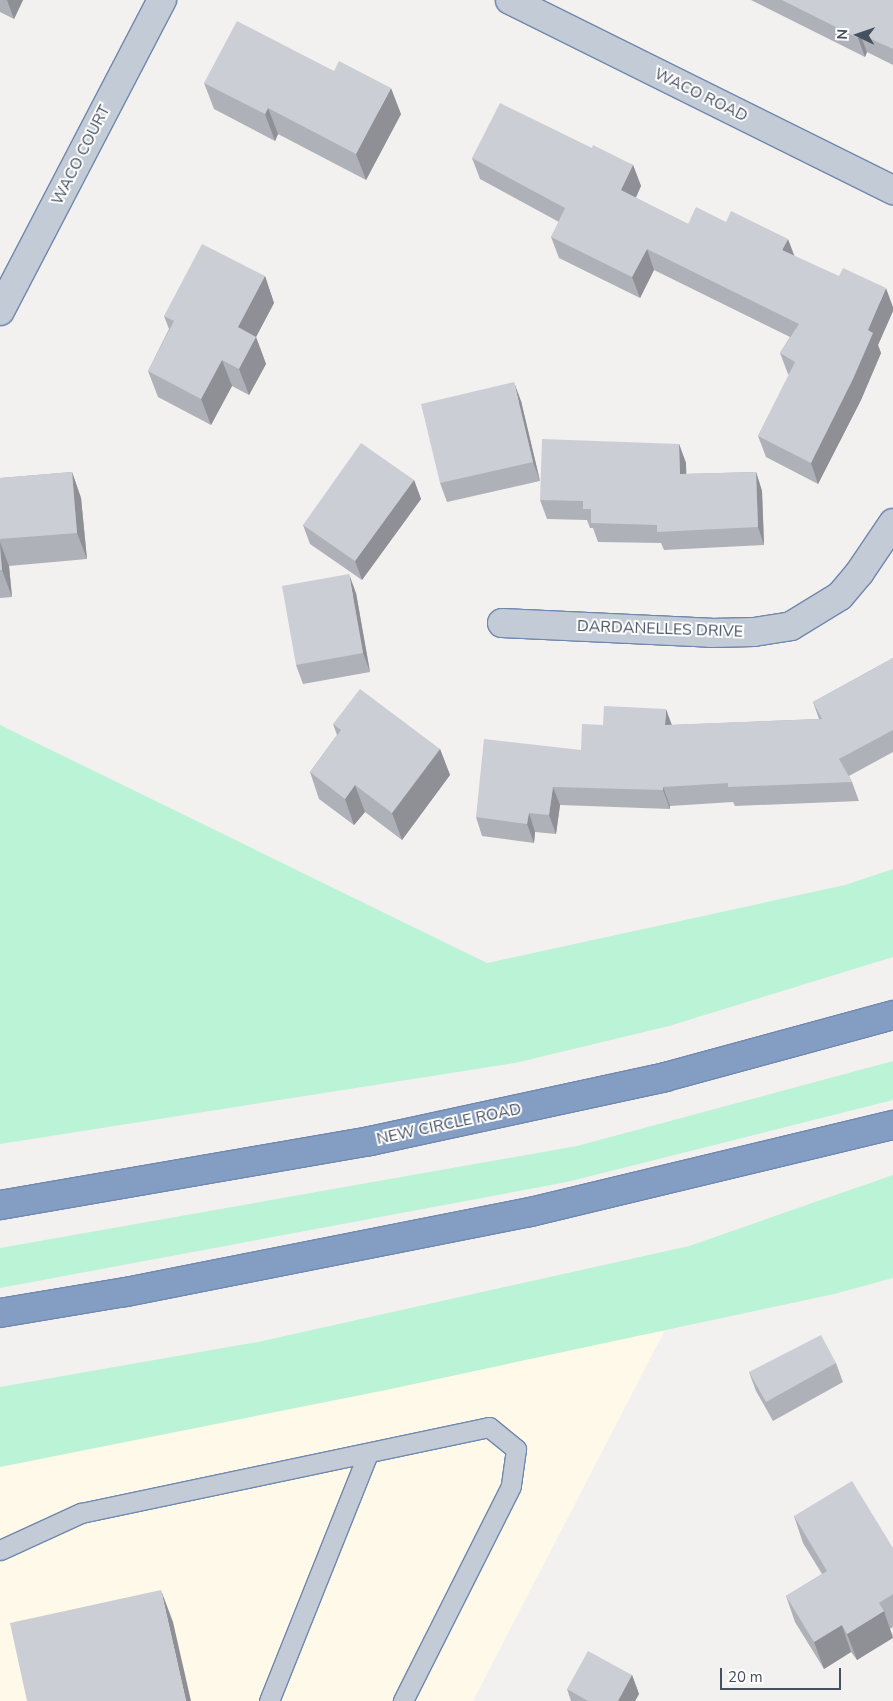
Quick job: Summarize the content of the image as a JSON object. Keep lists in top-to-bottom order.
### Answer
{
  "streets": {
    "highway": ["NEW CIRCLE ROAD"],
    "street": ["WACO ROAD", "WACO COURT", "DARDANELLES DRIVE"]
  },
  "scale_bar": "20 m",
  "north": "left"
}
